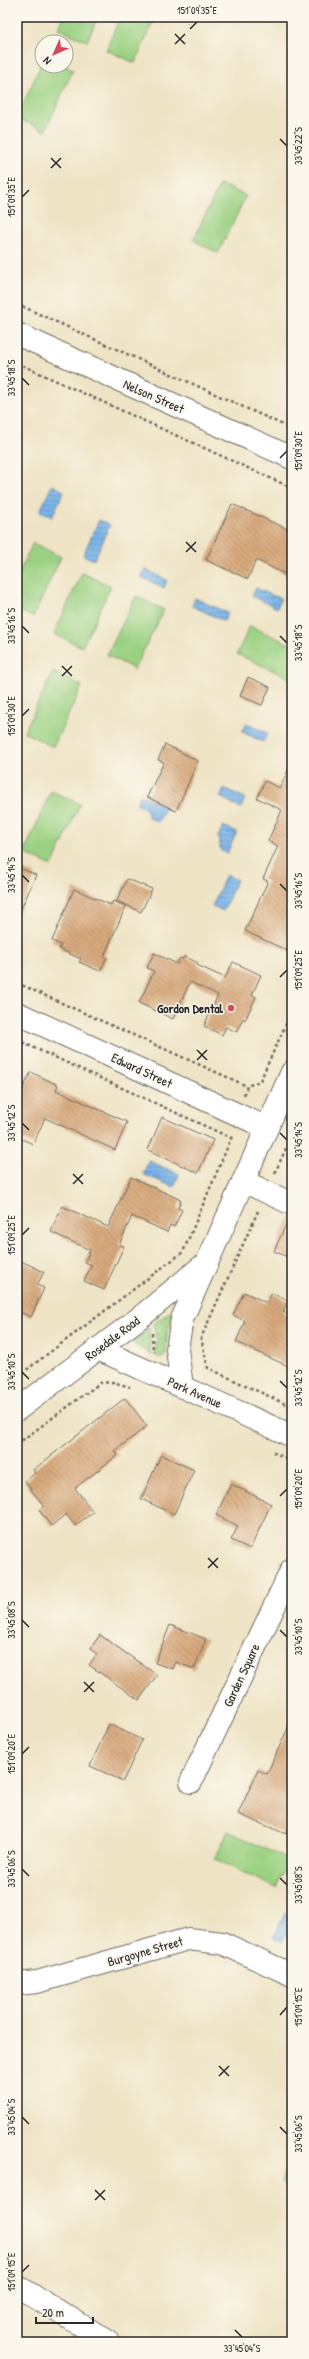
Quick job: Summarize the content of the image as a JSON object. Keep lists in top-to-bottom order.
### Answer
{
  "streets": {
    "street": [
      "Nelson Street",
      "Edward Street",
      "Rosedale Road",
      "Park Avenue",
      "Garden Square",
      "Burgoyne Street"
    ]
  },
  "crossings": [
    ["Edward Street", "Rosedale Road"],
    ["Rosedale Road", "Park Avenue"]
  ],
  "places": ["Gordon Dental"],
  "scale_bar": "20 m",
  "north": "bottom left",
  "coordinates": [
    "151°09'35\"E",
    "33°45'22\"S",
    "33°45'18\"S",
    "151°09'30\"E",
    "33°45'16\"S",
    "33°45'14\"S",
    "151°09'25\"E",
    "33°45'12\"S",
    "33°45'10\"S",
    "151°09'20\"E",
    "33°45'08\"S",
    "33°45'06\"S",
    "151°09'15\"E",
    "33°45'04\"S"
  ]
}
